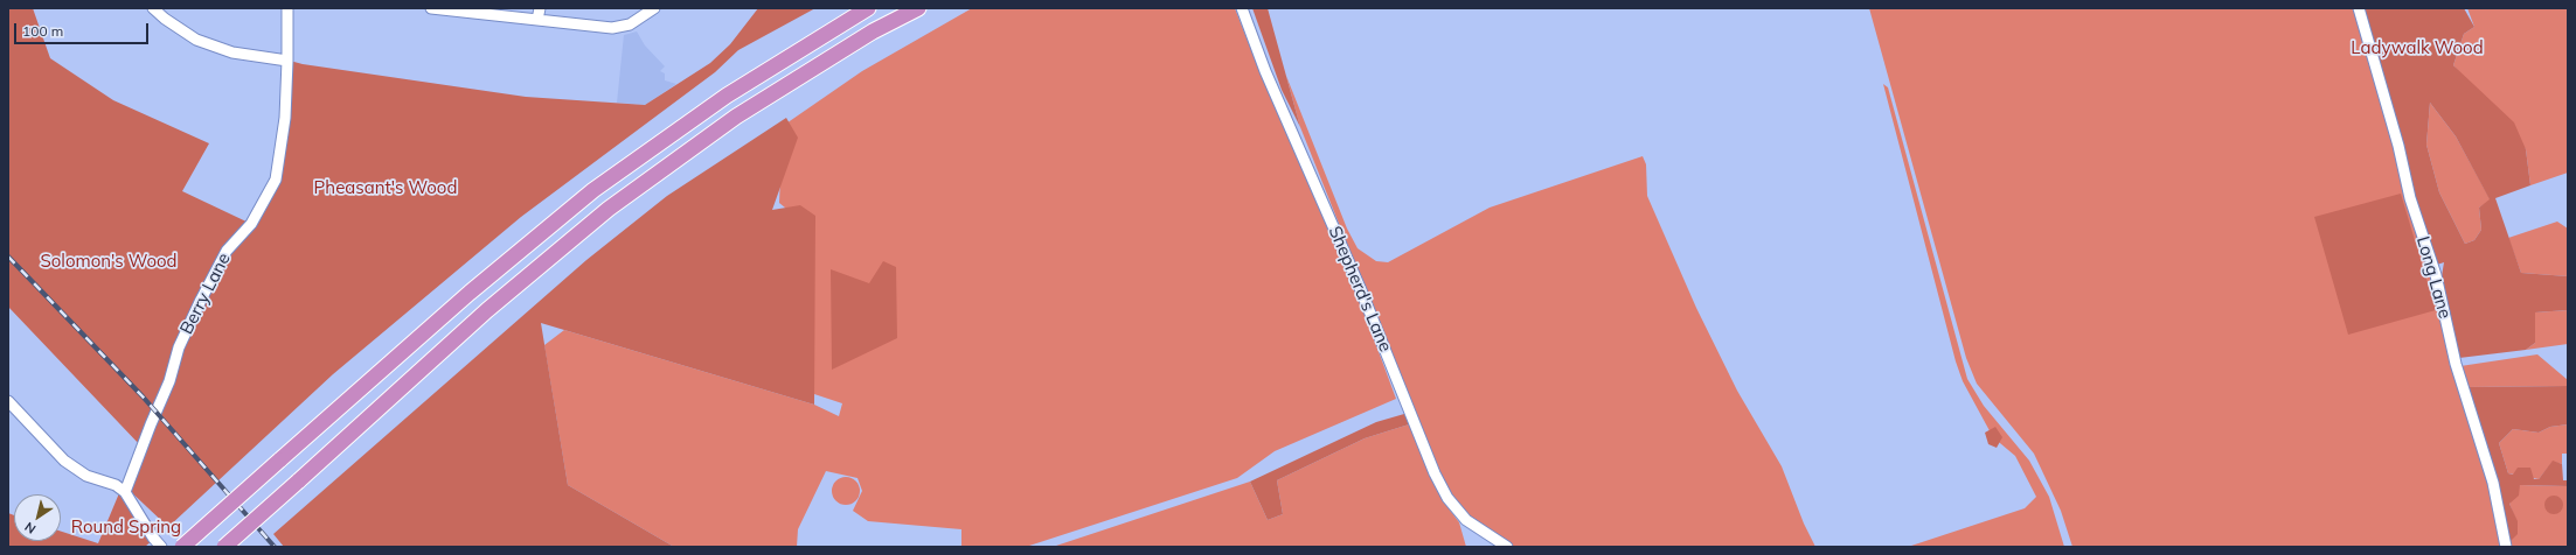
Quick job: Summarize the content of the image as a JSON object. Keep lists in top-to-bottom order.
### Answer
{
  "streets": {
    "street": ["Long Lane", "Shepherd's Lane", "Berry Lane"]
  },
  "parks": [
    "Ladywalk Wood",
    "Pheasant's Wood",
    "Solomon's Wood",
    "Round Spring"
  ],
  "scale_bar": "100 m",
  "north": "bottom left"
}
